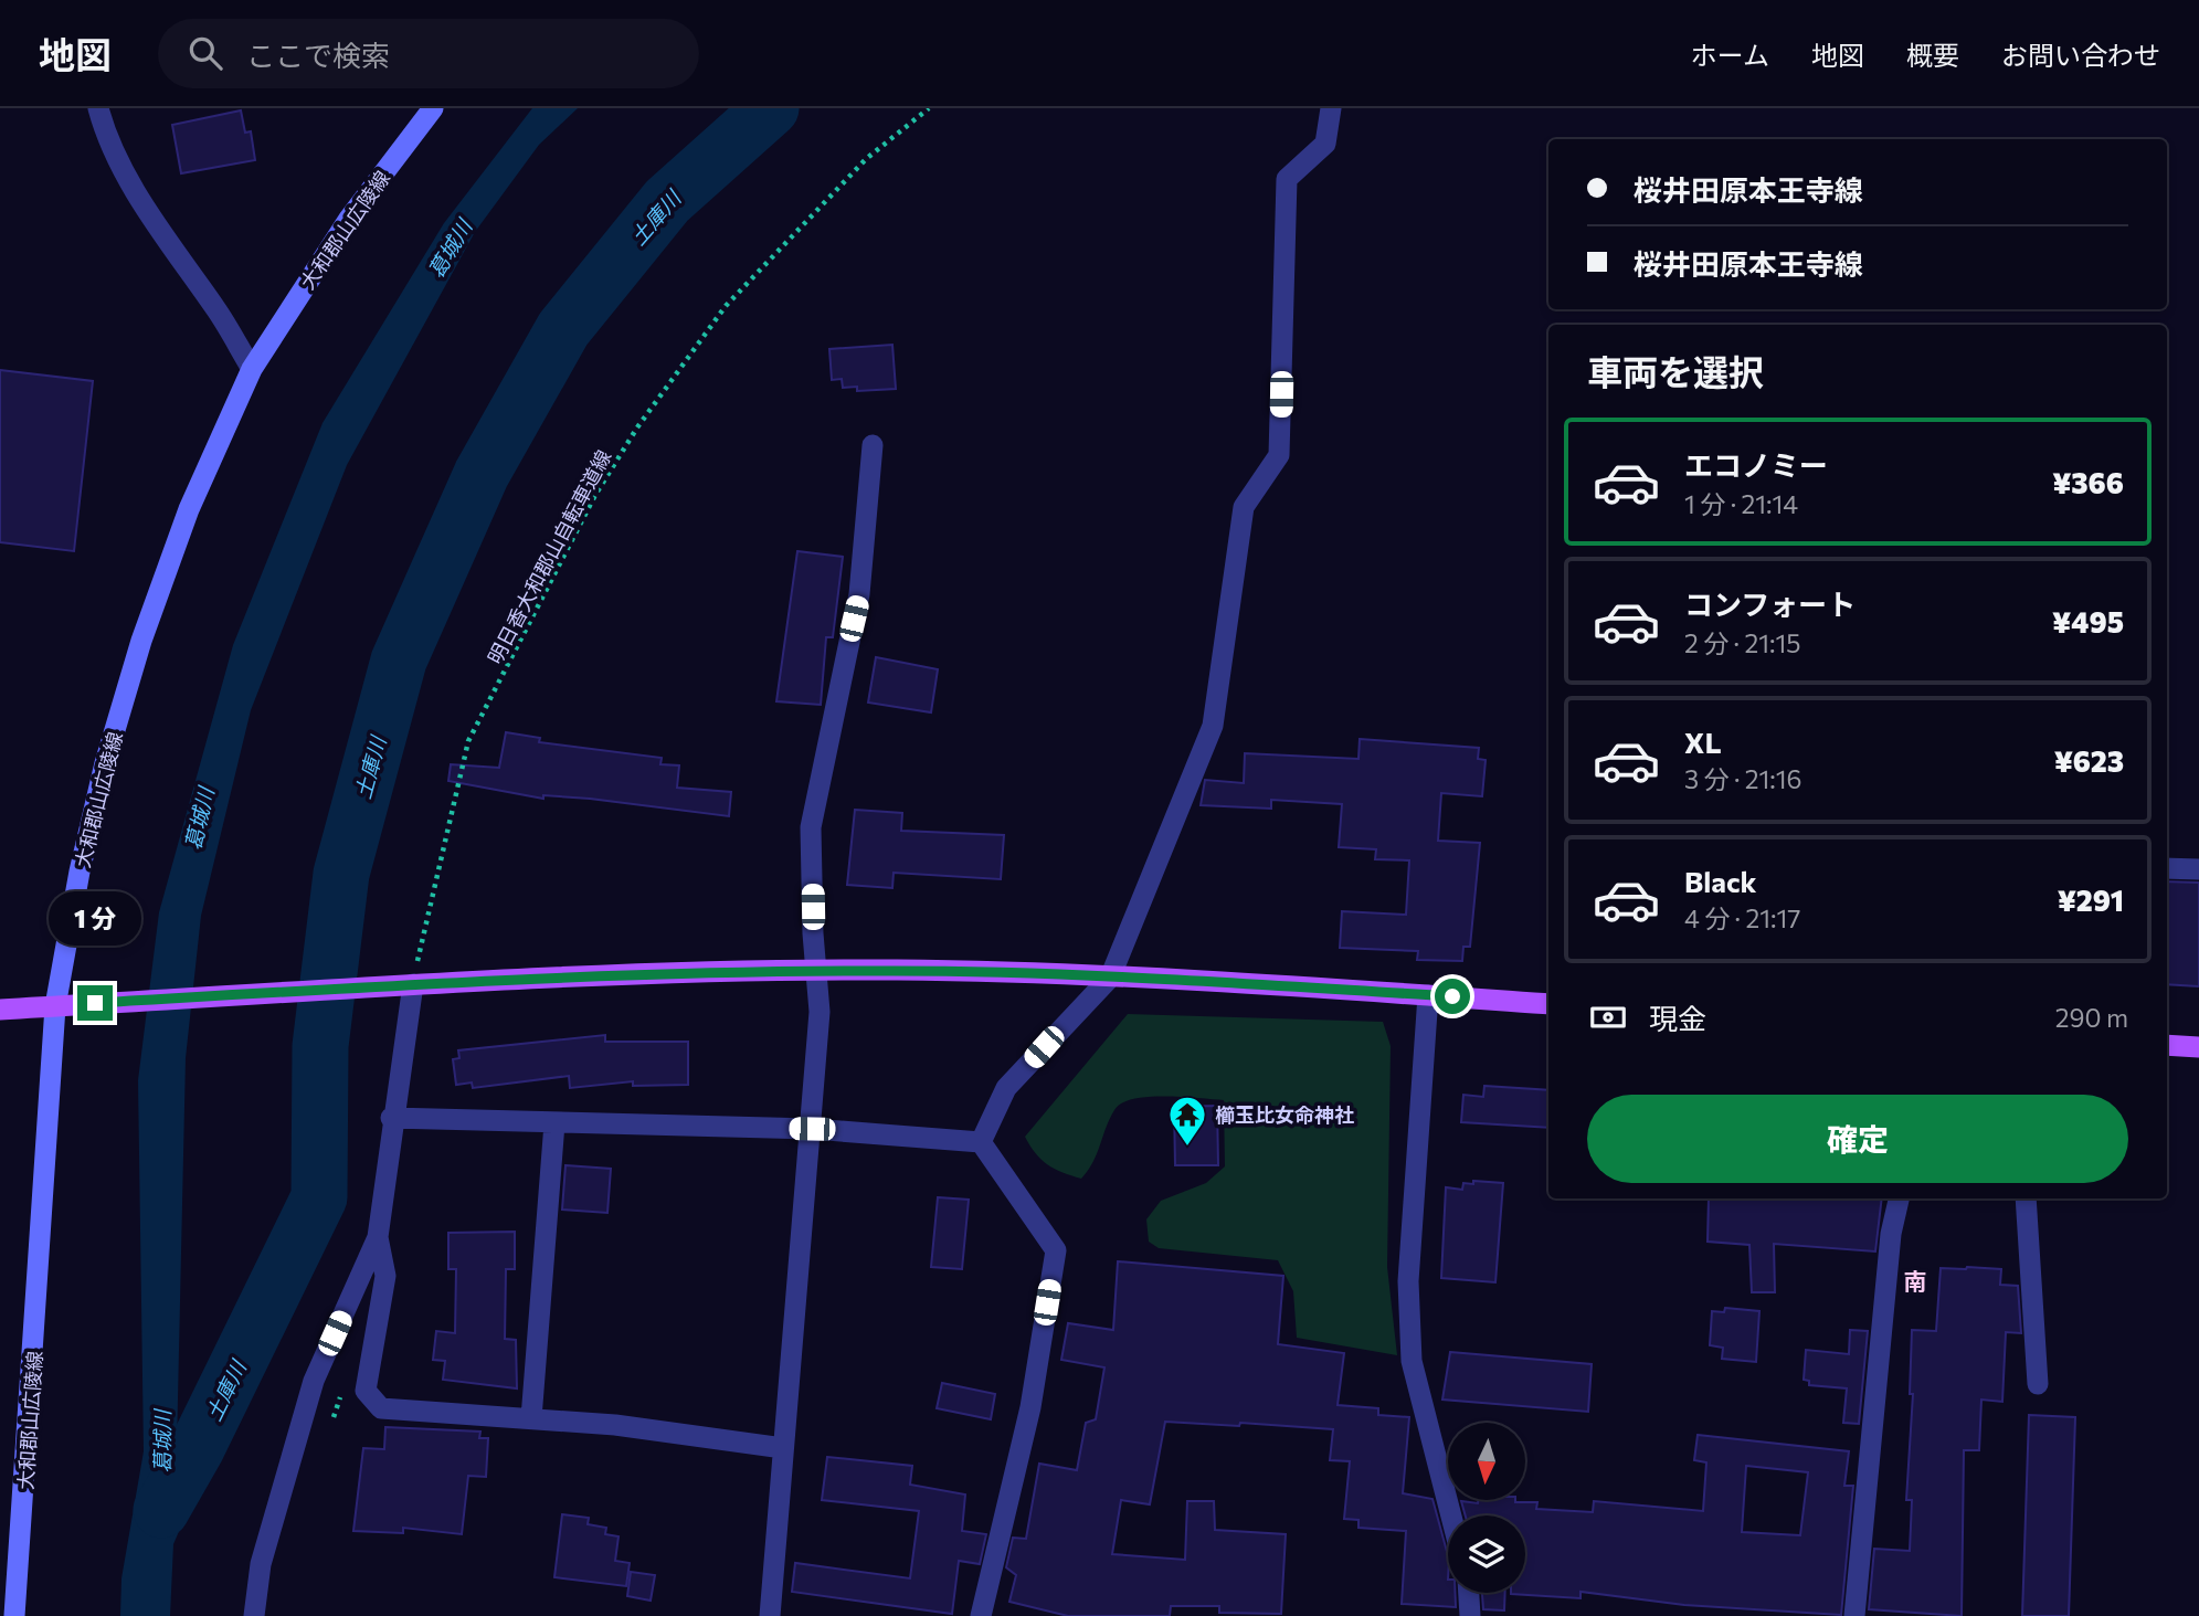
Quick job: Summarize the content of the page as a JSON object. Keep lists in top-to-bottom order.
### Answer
{
  "streets": {
    "main road": ["大和郡山広陵線"],
    "path": ["明日香大和郡山自転車道線"]
  },
  "districts": ["南"],
  "water": ["土庫川", "葛城川"],
  "places": {
    "temple": ["櫛玉比女命神社"]
  },
  "north": "bottom",
  "page": {
    "header": "地図",
    "search": "ここで検索",
    "nav": [
      "ホーム",
      "地図",
      "概要",
      "お問い合わせ"
    ],
    "banner": ["桜井田原本王寺線", "桜井田原本王寺線"],
    "heading": "車両を選択",
    "list": [
      {
        "name": "エコノミー",
        "note": "1 分 · 21:14",
        "value": "¥366"
      },
      {
        "name": "コンフォート",
        "note": "2 分 · 21:15",
        "value": "¥495"
      },
      {
        "name": "XL",
        "note": "3 分 · 21:16",
        "value": "¥623"
      },
      {
        "name": "Black",
        "note": "4 分 · 21:17",
        "value": "¥291"
      }
    ],
    "bubble": "1 分",
    "pay": ["現金", "290 m"],
    "buttons": "確定"
  }
}
